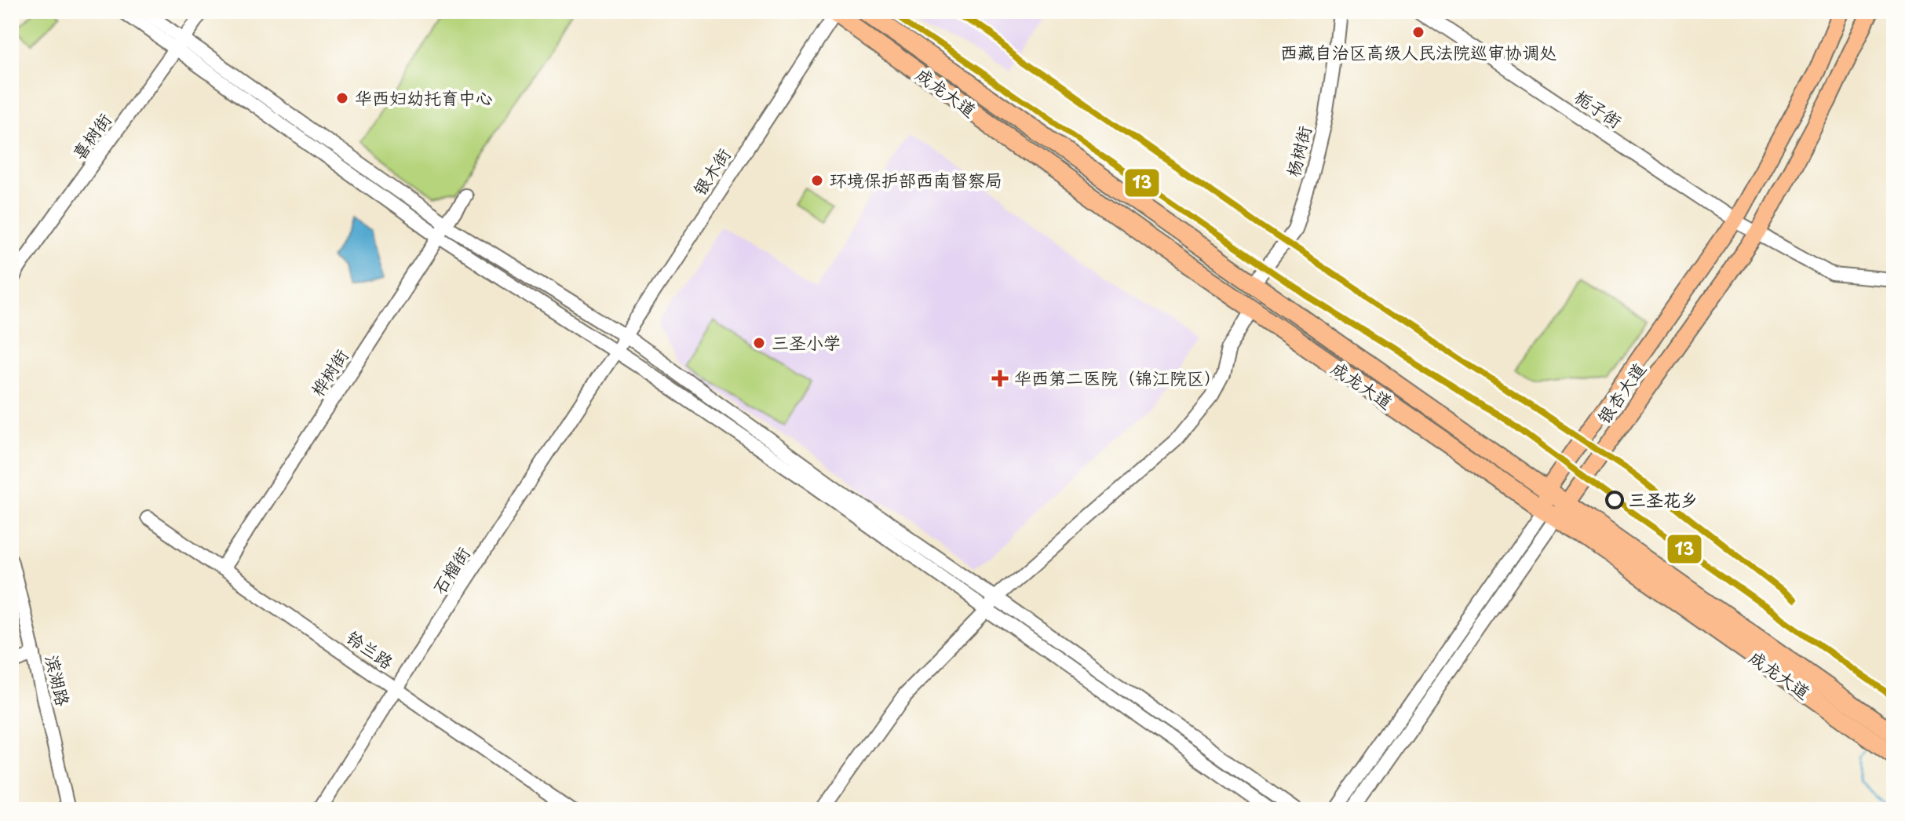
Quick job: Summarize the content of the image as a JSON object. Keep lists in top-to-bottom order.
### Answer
{
  "streets": {
    "highway": ["成龙大道"],
    "main road": ["银杏大道"],
    "street": [
      "栀子街",
      "喜树街",
      "杨树街",
      "银木街",
      "桦树街",
      "石榴街",
      "铃兰路",
      "滨湖路"
    ]
  },
  "crossings": [
    ["成龙大道", "杨树街"],
    ["成龙大道", "银木街"],
    ["成龙大道", "银杏大道"],
    ["栀子街", "银杏大道"],
    ["银木街", "石榴街"],
    ["桦树街", "铃兰路"],
    ["石榴街", "铃兰路"]
  ],
  "places": {
    "other": [
      "西藏自治区高级人民法院巡审协调处",
      "华西妇幼托育中心",
      "环境保护部西南督察局",
      "三圣小学",
      "三圣花乡"
    ],
    "health": ["华西第二医院（锦江院区）"]
  },
  "lines": ["transit line 13"]
}
